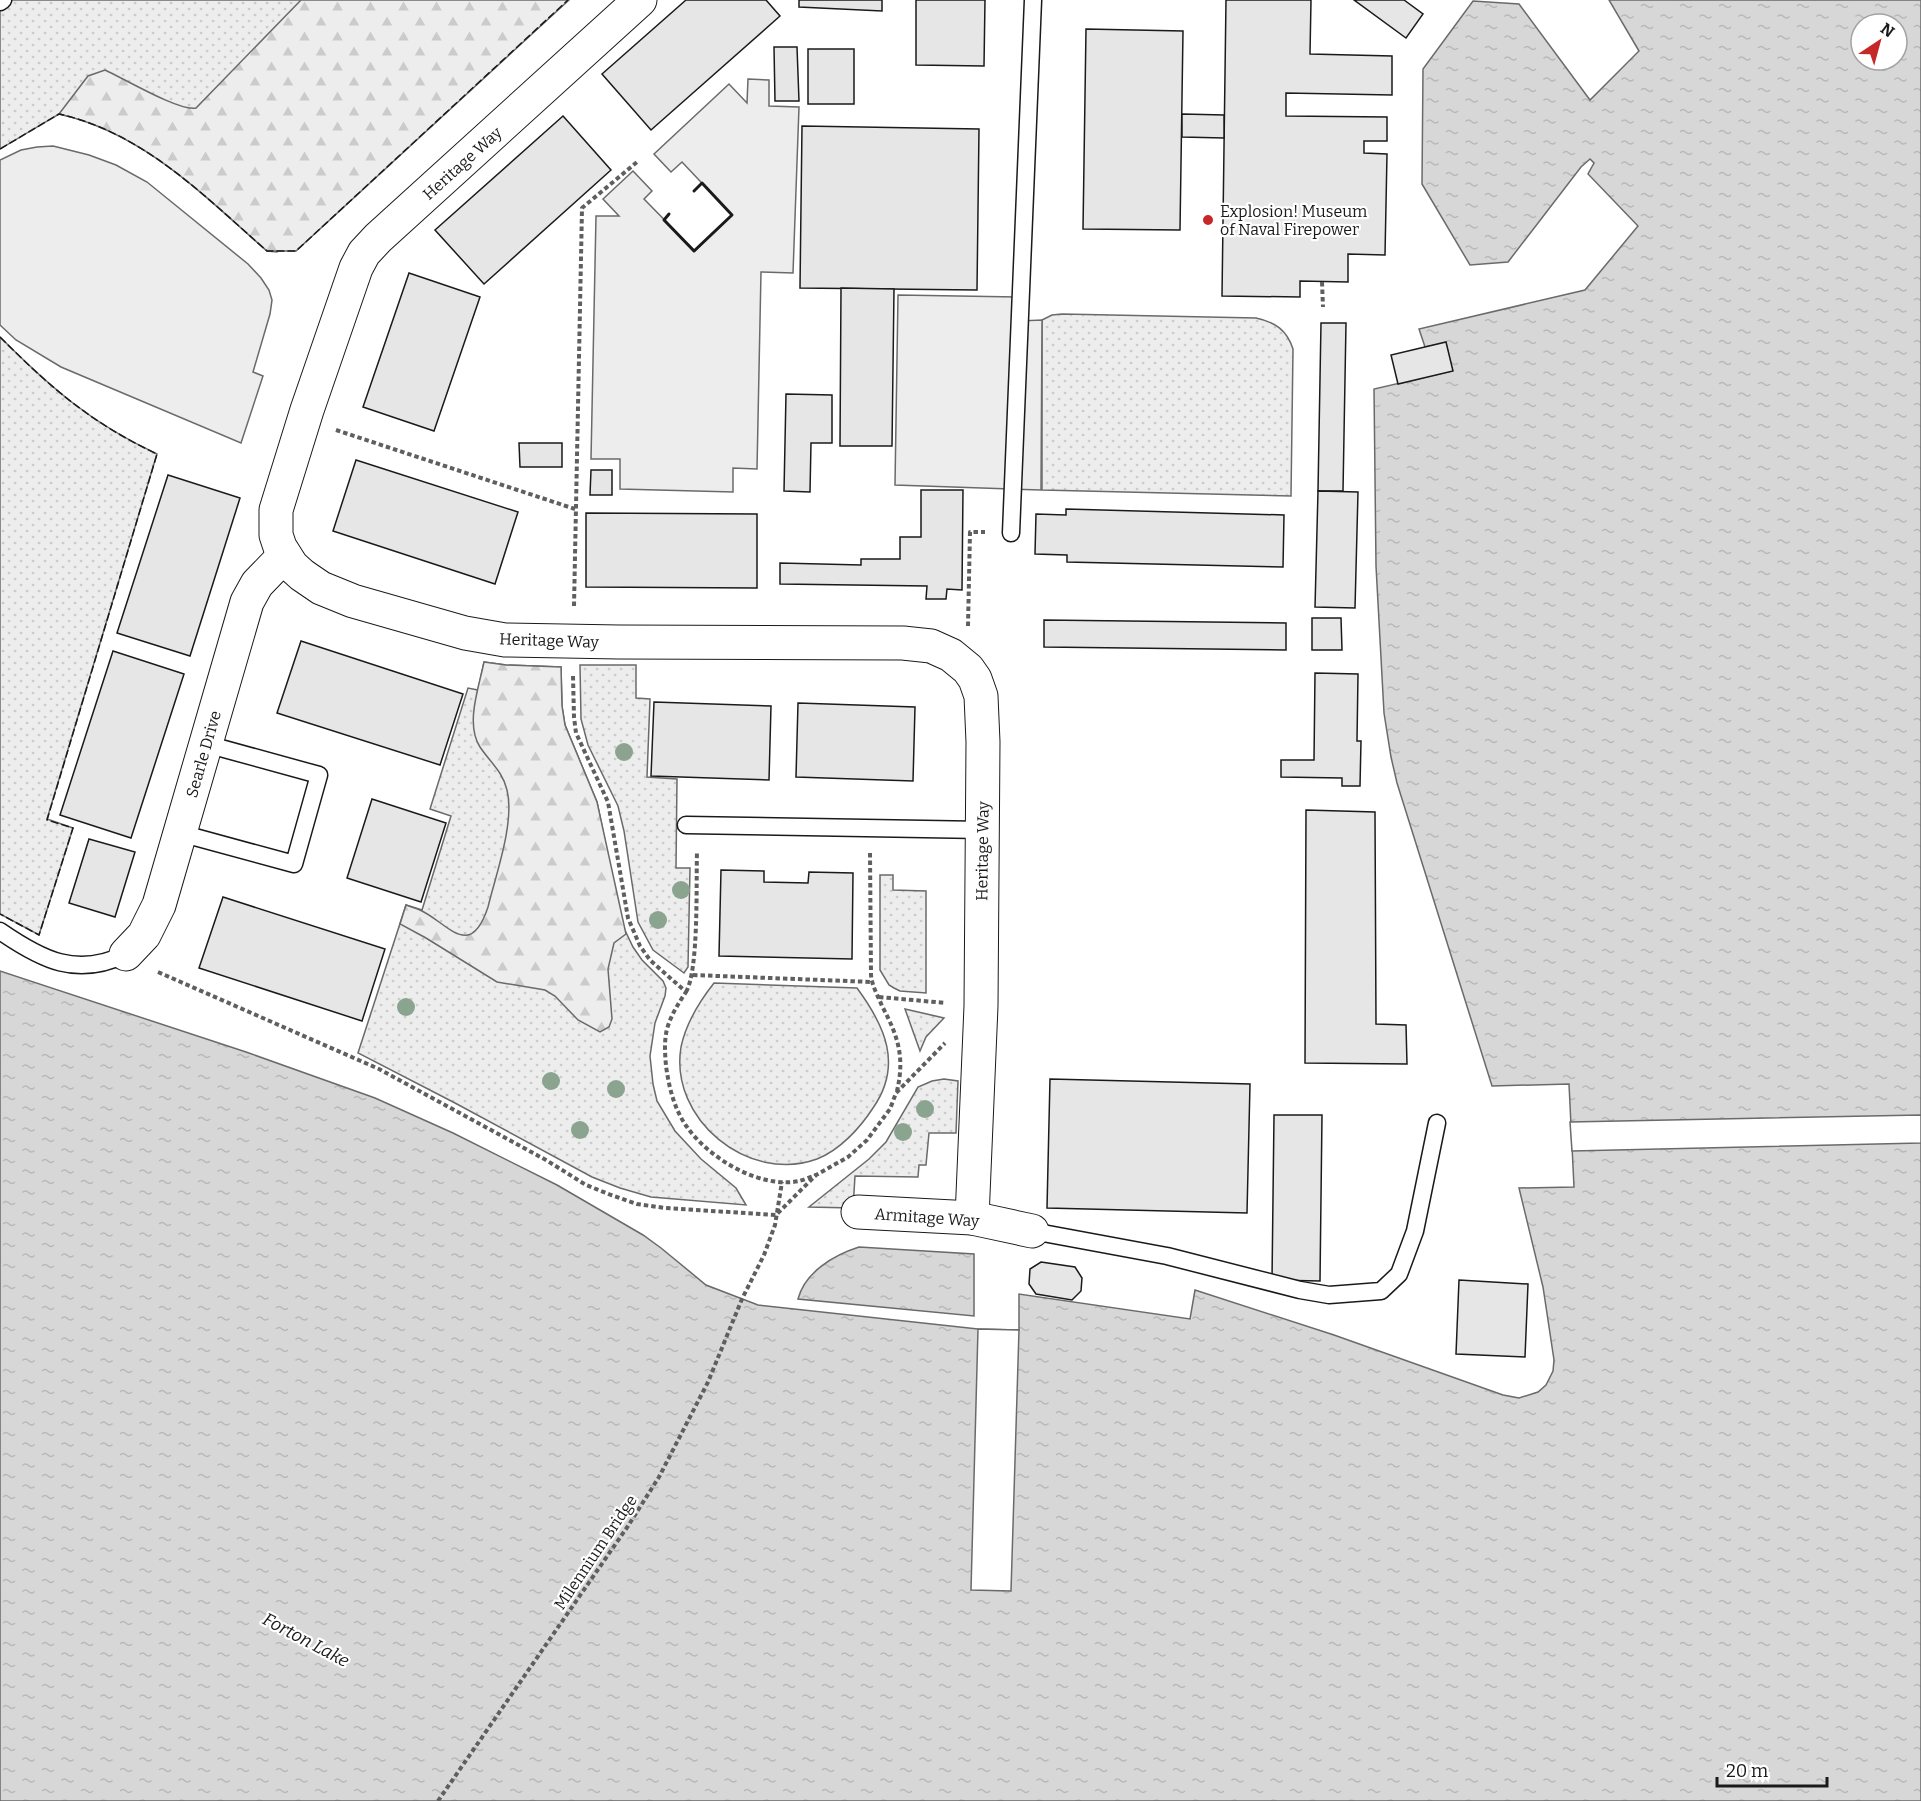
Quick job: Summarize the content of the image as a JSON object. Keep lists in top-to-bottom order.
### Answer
{
  "streets": {
    "street": ["Heritage Way", "Searle Drive", "Armitage Way"],
    "path": ["Milennium Bridge"]
  },
  "crossings": [
    ["Heritage Way", "Searle Drive"],
    ["Heritage Way", "Armitage Way"]
  ],
  "water": ["Forton Lake"],
  "places": ["Explosion! Museum of Naval Firepower"],
  "scale_bar": "20 m",
  "north": "top right"
}
